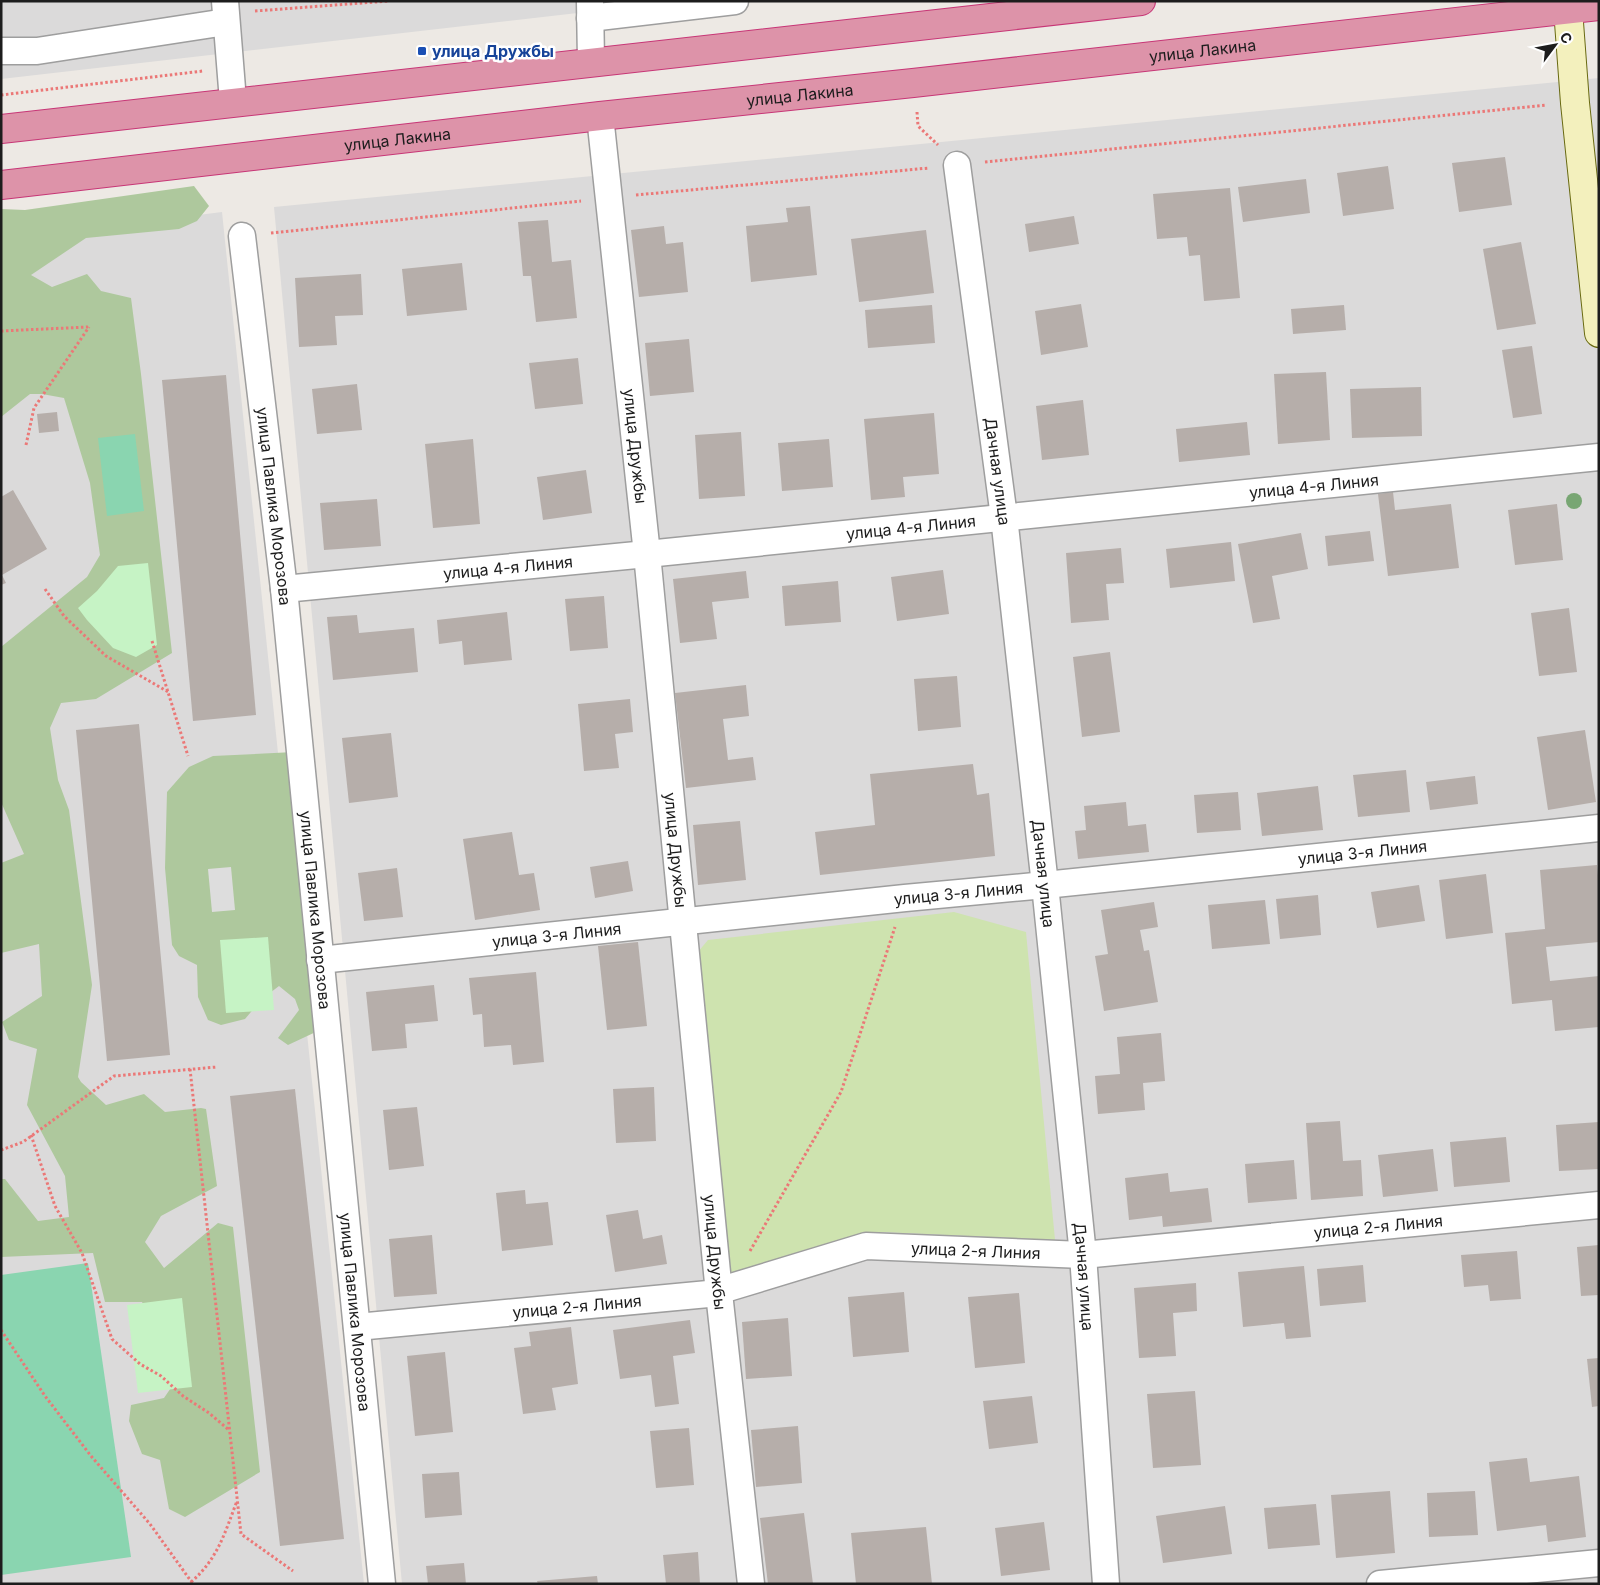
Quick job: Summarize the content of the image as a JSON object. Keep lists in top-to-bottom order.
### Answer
{
  "streets": {
    "highway": ["улица Лакина"],
    "street": [
      "улица Дружбы",
      "Дачная улица",
      "улица 4-я Линия",
      "улица Павлика Морозова",
      "улица 3-я Линия",
      "улица 2-я Линия"
    ]
  },
  "crossings": [
    ["улица Лакина", "улица Дружбы"],
    ["улица Дружбы", "улица 4-я Линия"],
    ["улица Дружбы", "улица 3-я Линия"],
    ["улица Дружбы", "улица 2-я Линия"],
    ["Дачная улица", "улица 4-я Линия"],
    ["Дачная улица", "улица 3-я Линия"],
    ["Дачная улица", "улица 2-я Линия"],
    ["улица 4-я Линия", "улица Павлика Морозова"],
    ["улица Павлика Морозова", "улица 3-я Линия"],
    ["улица Павлика Морозова", "улица 2-я Линия"]
  ],
  "places": {
    "transit": ["улица Дружбы"]
  },
  "north": "top right"
}
